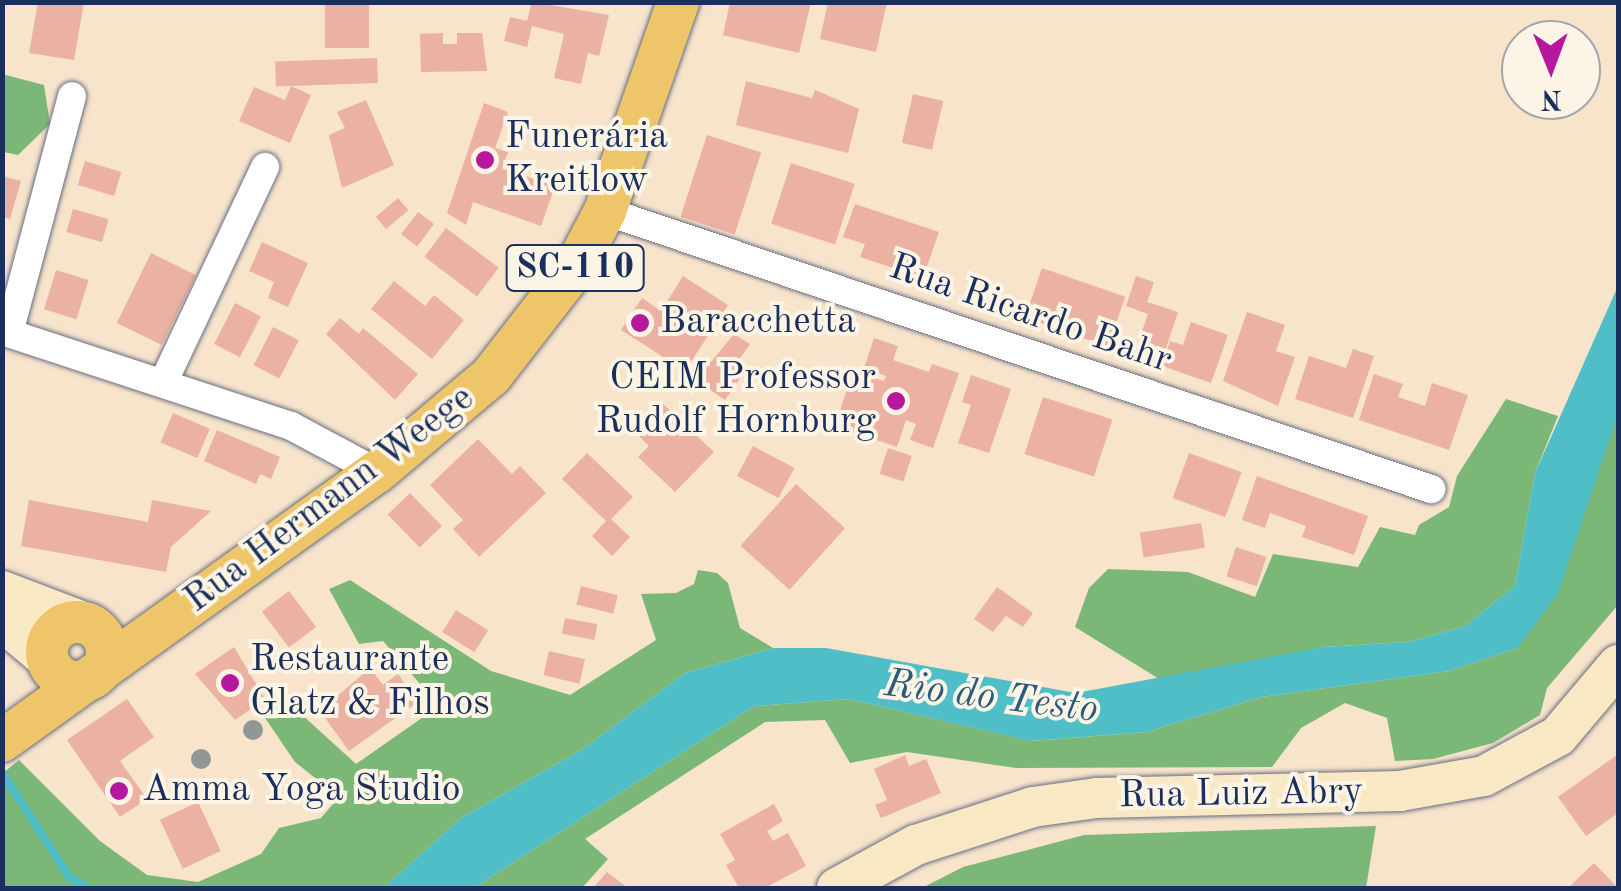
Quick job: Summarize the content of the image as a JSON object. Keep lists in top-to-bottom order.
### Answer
{
  "streets": {
    "main road": ["SC-110", "Rua Hermann Weege"],
    "street": ["Rua Ricardo Bahr", "Rua Luiz Abry"]
  },
  "crossings": [
    ["Rua Ricardo Bahr", "Rua Hermann Weege"]
  ],
  "water": ["Rio do Testo"],
  "places": [
    "Funerária Kreitlow",
    "Baracchetta",
    "CEIM Professor Rudolf Hornburg",
    "Restaurante Glatz & Filhos",
    "Amma Yoga Studio"
  ],
  "north": "bottom"
}
